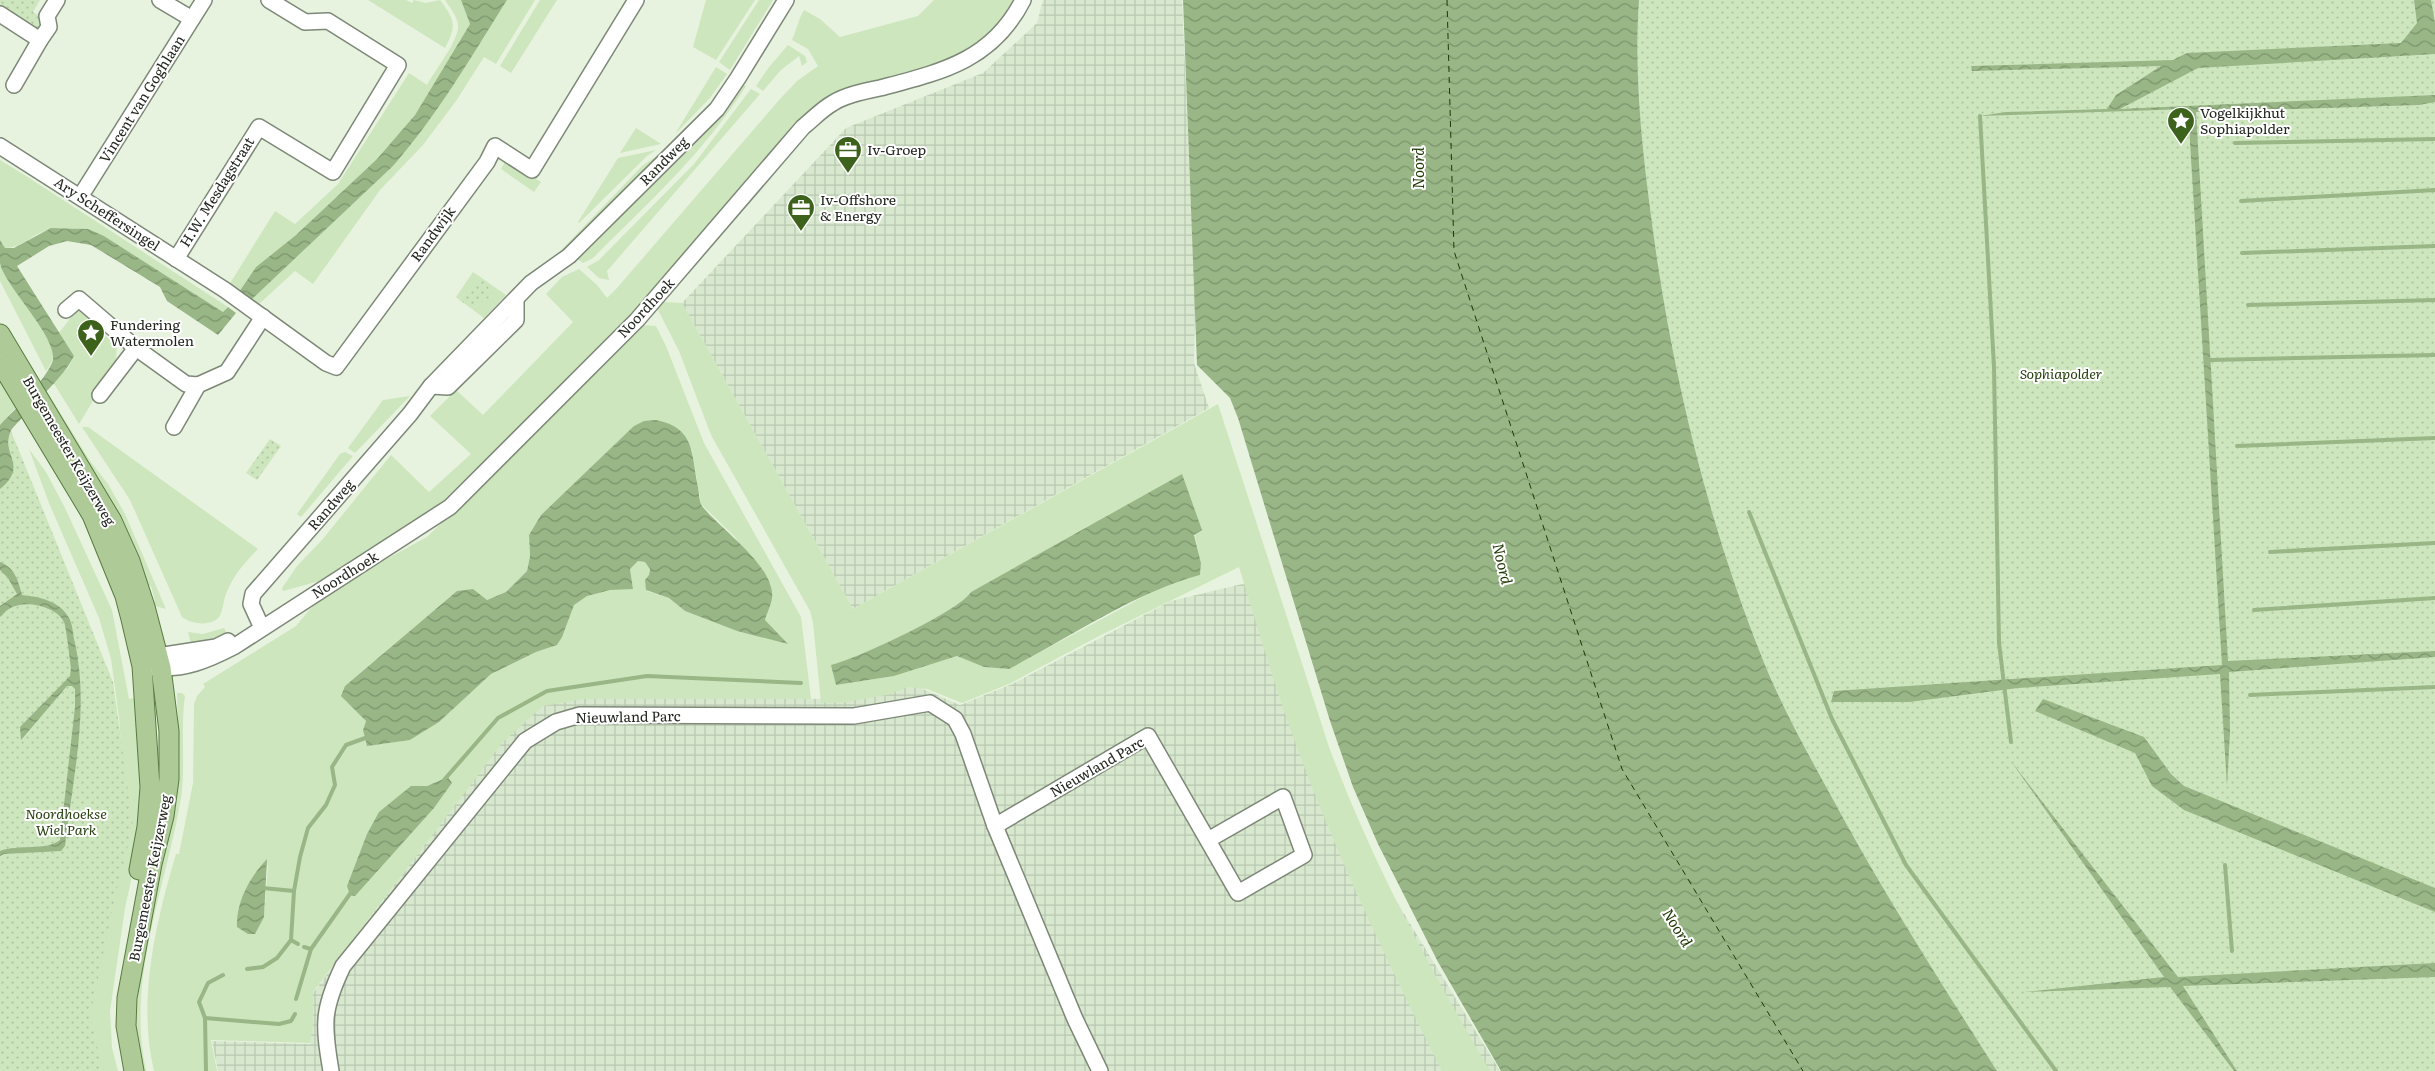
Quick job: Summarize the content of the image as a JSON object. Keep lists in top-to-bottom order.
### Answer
{
  "streets": {
    "main road": ["Burgemeester Keijzerweg"],
    "street": [
      "Vincent van Goghlaan",
      "Randweg",
      "H.W. Mesdagstraat",
      "Ary Scheffersingel",
      "Randwijk",
      "Noordhoek",
      "Nieuwland Parc"
    ]
  },
  "crossings": [
    ["Vincent van Goghlaan", "Ary Scheffersingel"],
    ["Randweg", "Noordhoek"],
    ["H.W. Mesdagstraat", "Ary Scheffersingel"],
    ["Ary Scheffersingel", "Randwijk"],
    ["Noordhoek", "Burgemeester Keijzerweg"]
  ],
  "water": ["Noord"],
  "parks": ["Sophiapolder", "Noordhoekse Wiel Park"],
  "places": {
    "place": ["Vogelkijkhut Sophiapolder", "Fundering Watermolen"],
    "office": ["Iv-Groep", "Iv-Offshore & Energy"]
  }
}
